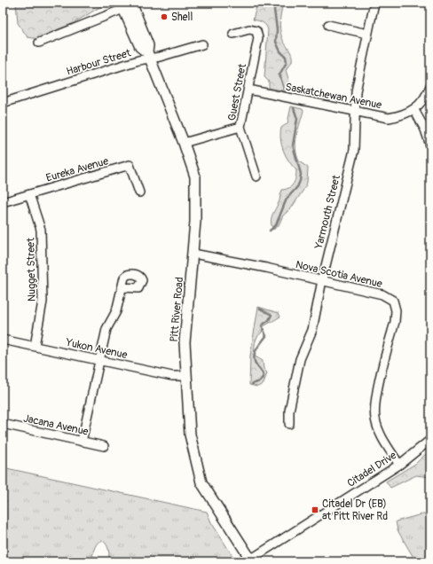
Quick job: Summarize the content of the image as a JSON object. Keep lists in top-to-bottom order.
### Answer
{
  "streets": {
    "main road": ["Pitt River Road"],
    "street": [
      "Harbour Street",
      "Guest Street",
      "Saskatchewan Avenue",
      "Eureka Avenue",
      "Yarmouth Street",
      "Nugget Street",
      "Nova Scotia Avenue",
      "Yukon Avenue",
      "Jacana Avenue",
      "Citadel Drive"
    ]
  },
  "crossings": [
    ["Harbour Street", "Pitt River Road"],
    ["Guest Street", "Saskatchewan Avenue"],
    ["Saskatchewan Avenue", "Yarmouth Street"],
    ["Eureka Avenue", "Nugget Street"],
    ["Yarmouth Street", "Nova Scotia Avenue"],
    ["Nugget Street", "Yukon Avenue"],
    ["Nova Scotia Avenue", "Pitt River Road"],
    ["Nova Scotia Avenue", "Citadel Drive"],
    ["Pitt River Road", "Yukon Avenue"],
    ["Pitt River Road", "Citadel Drive"]
  ],
  "places": {
    "other": ["Shell"],
    "transit": ["Citadel Dr (EB) at Pitt River Rd"]
  }
}
